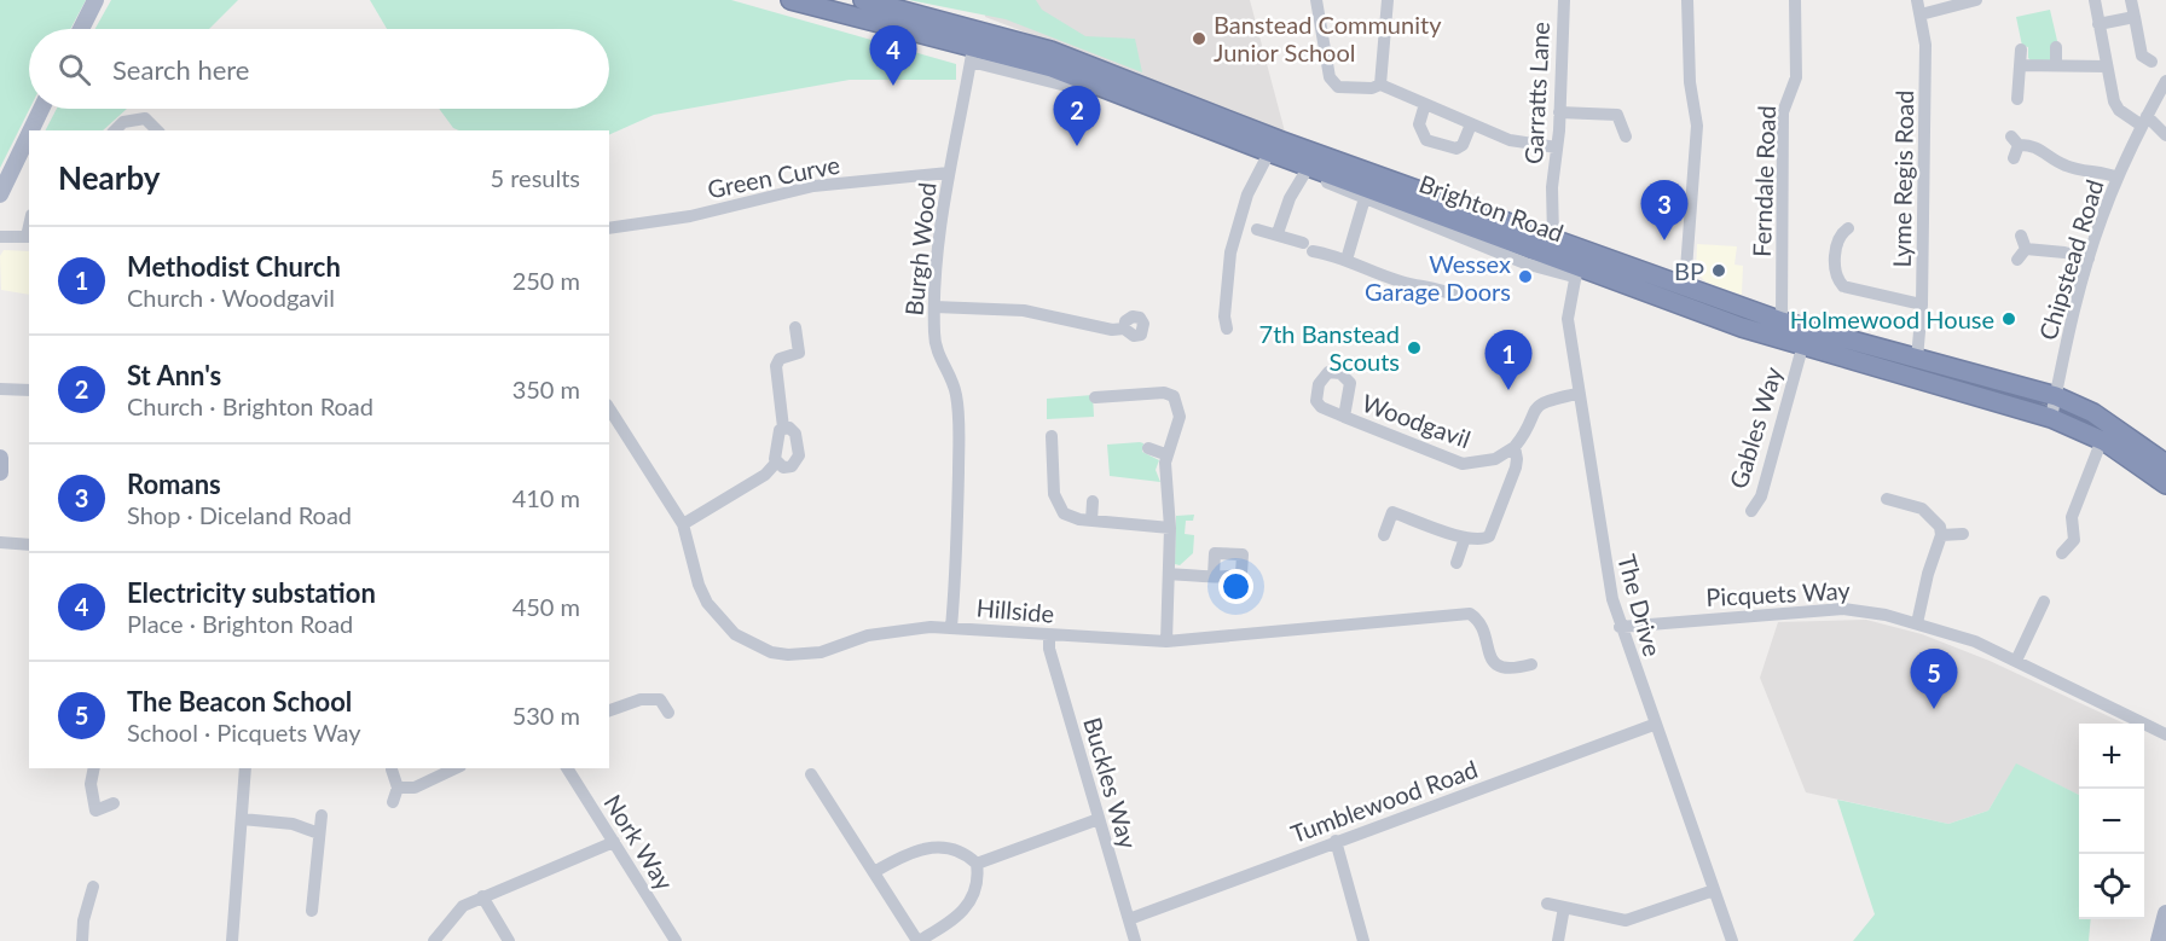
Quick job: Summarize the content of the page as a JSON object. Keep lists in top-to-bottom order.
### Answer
{
  "streets": {
    "highway": ["Brighton Road"],
    "street": [
      "Garratts Lane",
      "Green Curve",
      "Lyme Regis Road",
      "Ferndale Road",
      "Burgh Wood",
      "Chipstead Road",
      "Woodgavil",
      "Gables Way",
      "Picquets Way",
      "The Drive",
      "Hillside",
      "Buckles Way",
      "Tumblewood Road",
      "Nork Way"
    ]
  },
  "crossings": [
    ["Garratts Lane", "Brighton Road"],
    ["Green Curve", "Burgh Wood"],
    ["Lyme Regis Road", "Brighton Road"],
    ["Ferndale Road", "Brighton Road"],
    ["Brighton Road", "Burgh Wood"],
    ["Brighton Road", "Chipstead Road"],
    ["Brighton Road", "The Drive"],
    ["Burgh Wood", "Hillside"],
    ["Picquets Way", "The Drive"],
    ["The Drive", "Tumblewood Road"],
    ["Hillside", "Buckles Way"],
    ["Buckles Way", "Tumblewood Road"]
  ],
  "places": [
    "Banstead Community Junior School",
    "BP",
    "Wessex Garage Doors",
    "Holmewood House",
    "7th Banstead Scouts"
  ],
  "page": {
    "pins": [
      "4",
      "2",
      "3",
      "1",
      "5"
    ],
    "search": "Search here",
    "heading": ["Nearby", "5 results"],
    "list": [
      {
        "mark": "1",
        "name": "Methodist Church",
        "note": "Church · Woodgavil",
        "value": "250 m"
      },
      {
        "mark": "2",
        "name": "St Ann's",
        "note": "Church · Brighton Road",
        "value": "350 m"
      },
      {
        "mark": "3",
        "name": "Romans",
        "note": "Shop · Diceland Road",
        "value": "410 m"
      },
      {
        "mark": "4",
        "name": "Electricity substation",
        "note": "Place · Brighton Road",
        "value": "450 m"
      },
      {
        "mark": "5",
        "name": "The Beacon School",
        "note": "School · Picquets Way",
        "value": "530 m"
      }
    ],
    "map_buttons": ["+", "−"]
  }
}
